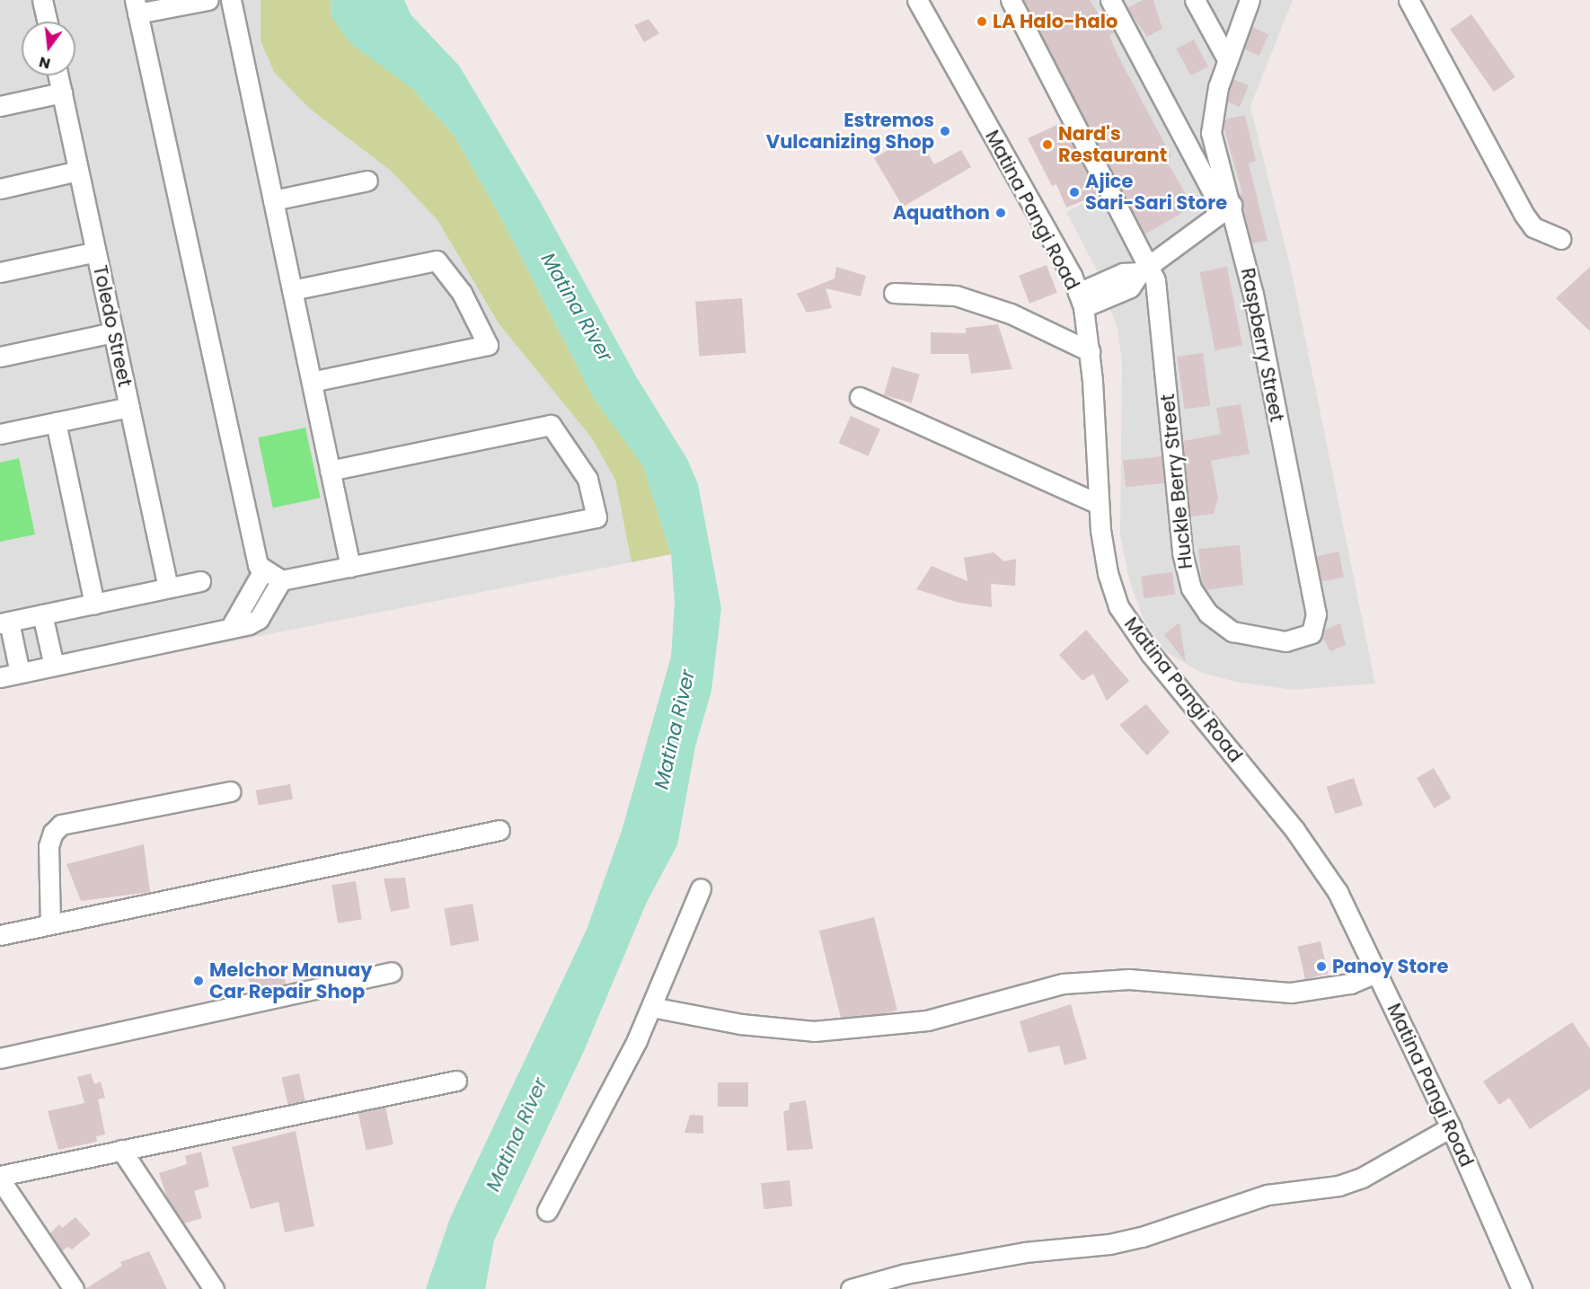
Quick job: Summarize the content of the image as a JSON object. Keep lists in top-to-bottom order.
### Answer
{
  "streets": {
    "street": [
      "Matina Pangi Road",
      "Toledo Street",
      "Raspberry Street",
      "Huckle Berry Street"
    ]
  },
  "crossings": [
    ["Raspberry Street", "Huckle Berry Street"]
  ],
  "water": ["Matina River"],
  "places": [
    "LA Halo-halo",
    "Estremos Vulcanizing Shop",
    "Nard's Restaurant",
    "Ajice Sari-Sari Store",
    "Aquathon",
    "Panoy Store",
    "Melchor Manuay Car Repair Shop"
  ],
  "north": "bottom"
}
